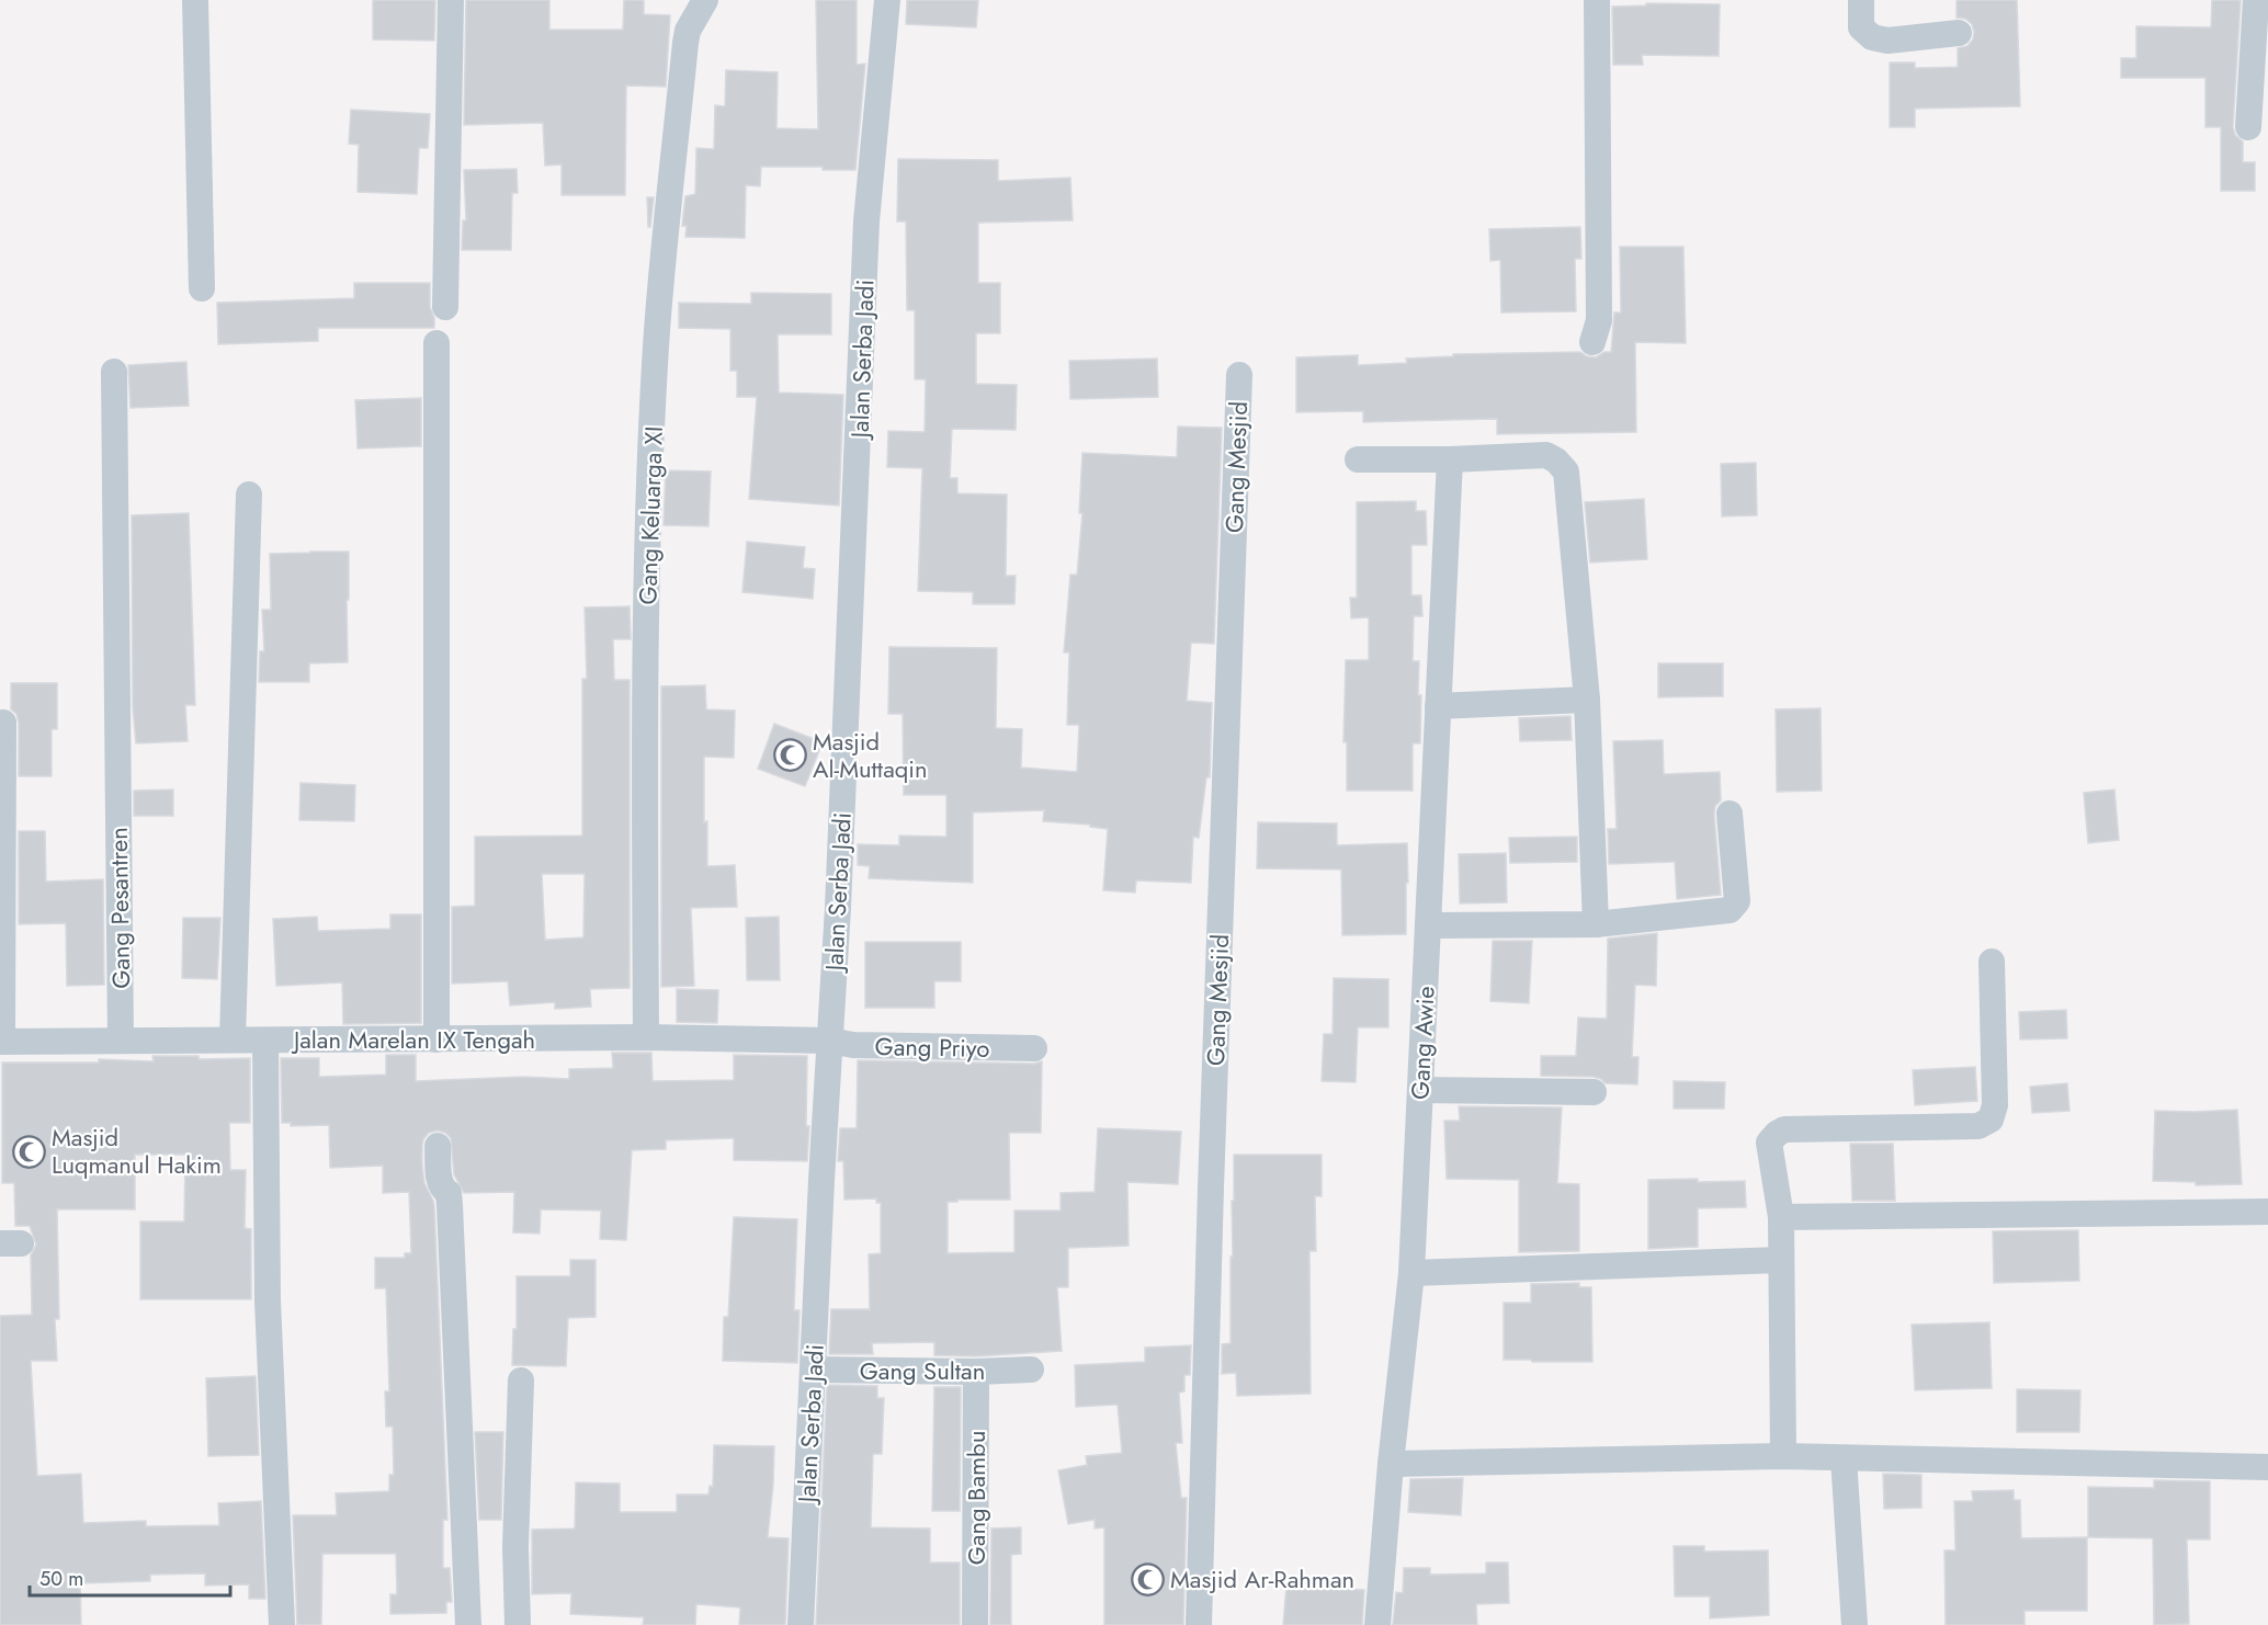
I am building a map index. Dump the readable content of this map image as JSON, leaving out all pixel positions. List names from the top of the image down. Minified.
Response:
{"streets":{"street":["Jalan Serba Jadi","Gang Mesjid","Gang Keluarga XI","Gang Pesantren","Jalan Marelan IX Tengah","Gang Awie","Gang Priyo","Gang Sultan","Gang Bambu"]},"crossings":[["Jalan Serba Jadi","Jalan Marelan IX Tengah"],["Jalan Serba Jadi","Gang Priyo"],["Jalan Serba Jadi","Gang Sultan"],["Gang Keluarga XI","Jalan Marelan IX Tengah"],["Gang Pesantren","Jalan Marelan IX Tengah"],["Jalan Marelan IX Tengah","Gang Priyo"],["Gang Sultan","Gang Bambu"]],"places":{"mosque":["Masjid Al-Muttaqin","Masjid Luqmanul Hakim","Masjid Ar-Rahman"]},"scale_bar":"50 m"}
